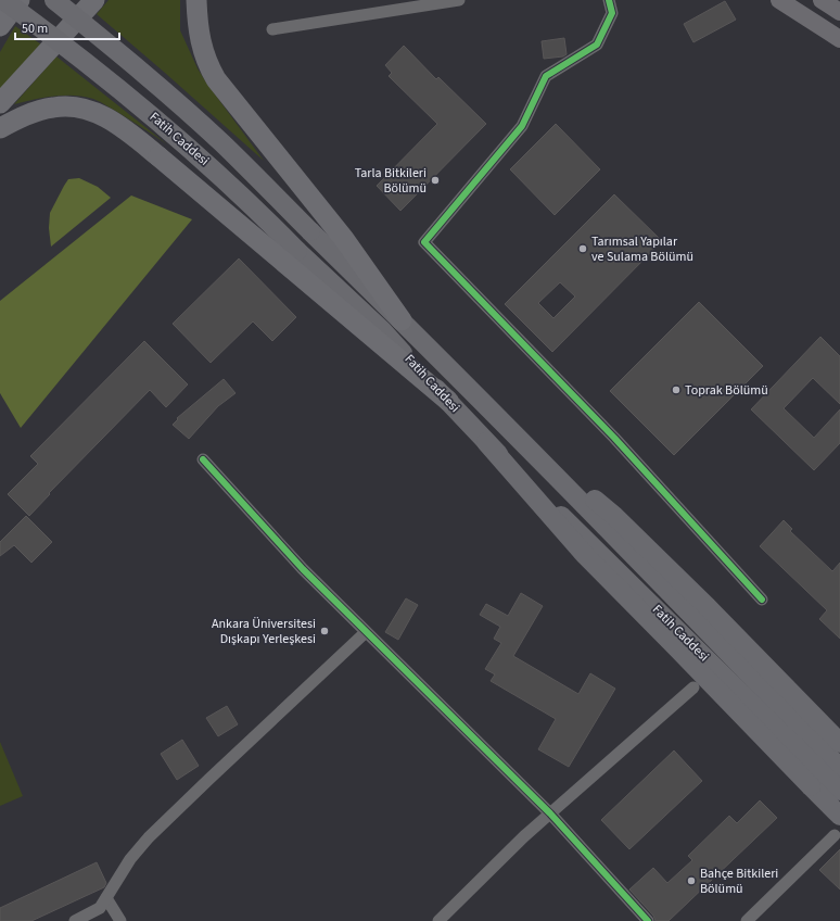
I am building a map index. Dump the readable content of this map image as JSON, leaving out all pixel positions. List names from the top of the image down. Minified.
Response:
{"streets":{"main road":["Fatih Caddesi"]},"places":["Tarla Bitkileri Bölümü","Tarımsal Yapılar ve Sulama Bölümü","Toprak Bölümü","Ankara Üniversitesi Dışkapı Yerleşkesi","Bahçe Bitkileri Bölümü"],"scale_bar":"50 m"}
